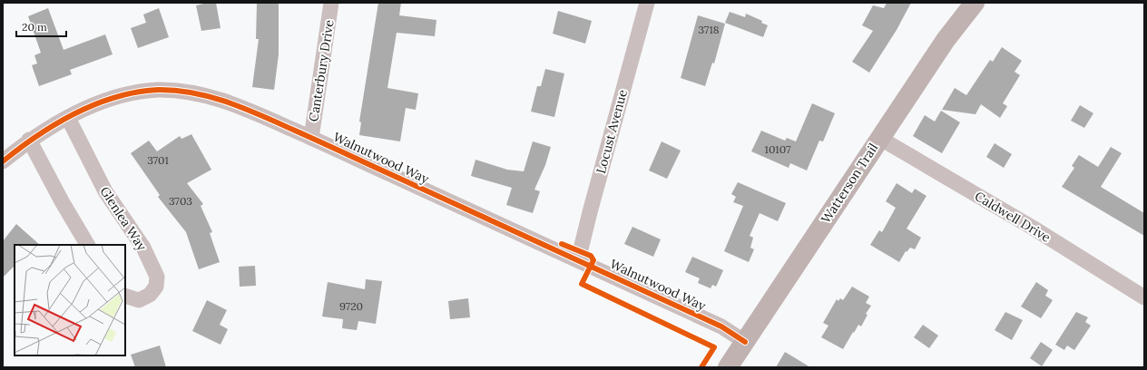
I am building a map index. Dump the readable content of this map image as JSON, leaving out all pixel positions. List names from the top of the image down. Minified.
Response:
{"streets":{"main road":["Watterson Trail"],"street":["Canterbury Drive","Locust Avenue","Walnutwood Way","Caldwell Drive","Glenlea Way"]},"crossings":[["Canterbury Drive","Walnutwood Way"],["Locust Avenue","Walnutwood Way"],["Walnutwood Way","Watterson Trail"],["Walnutwood Way","Glenlea Way"],["Watterson Trail","Caldwell Drive"]],"house_numbers":["3718","10107","3701","3703","9720"],"scale_bar":"20 m"}
